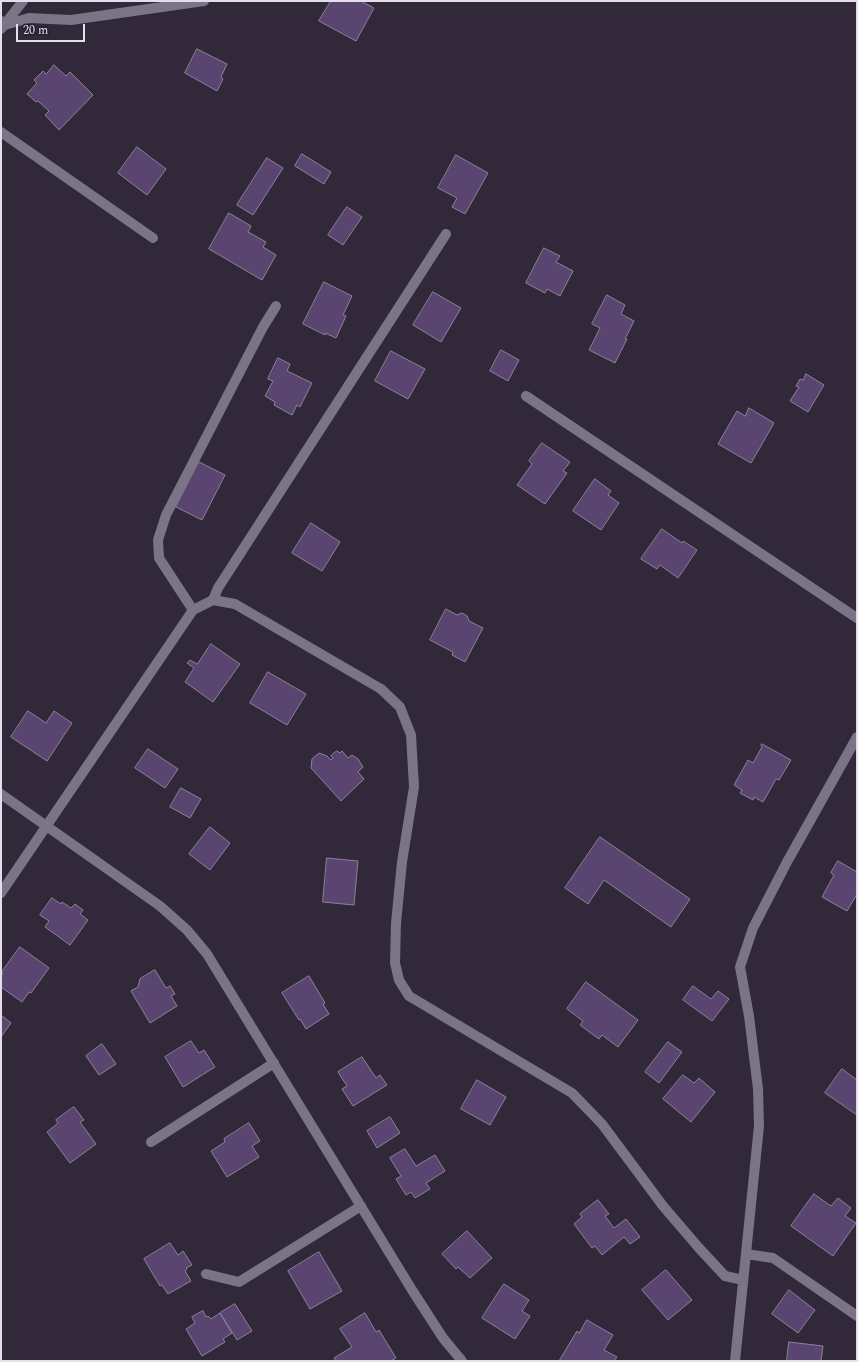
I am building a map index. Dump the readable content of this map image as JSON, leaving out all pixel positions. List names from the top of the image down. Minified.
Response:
{"scale_bar":"20 m"}
